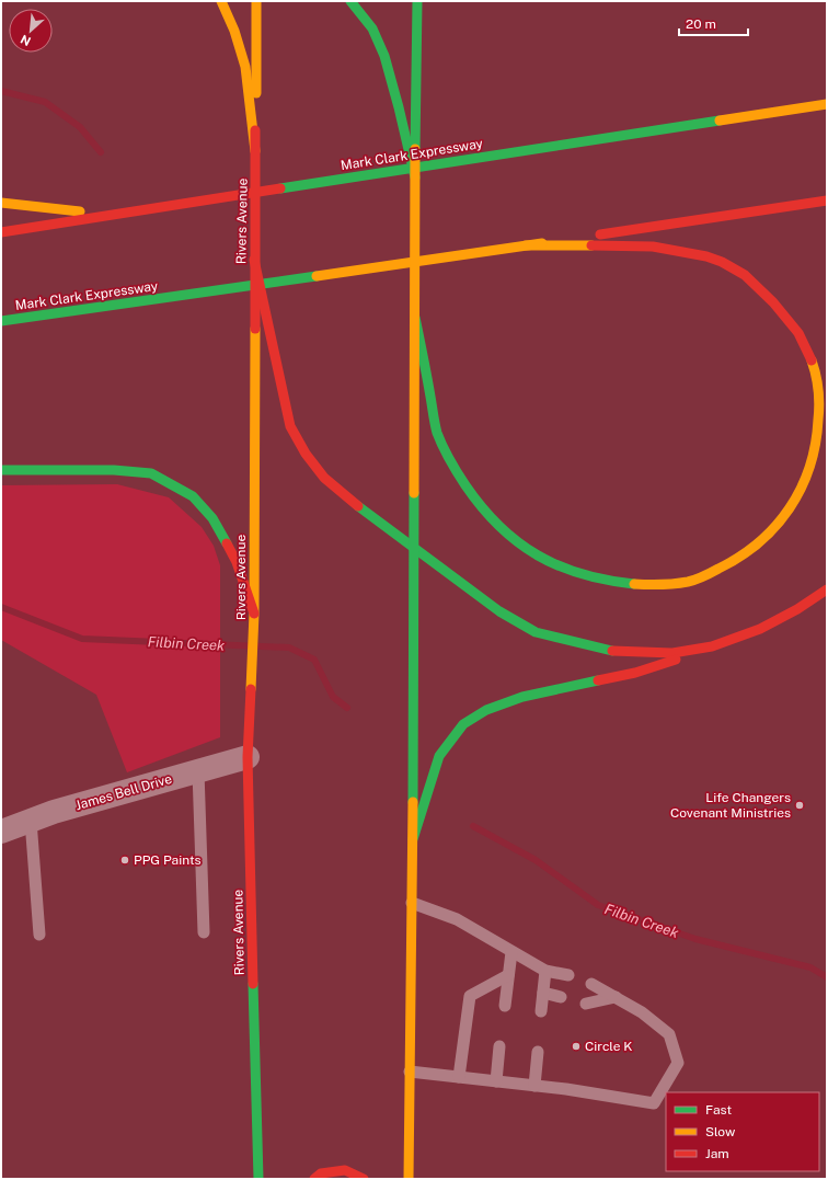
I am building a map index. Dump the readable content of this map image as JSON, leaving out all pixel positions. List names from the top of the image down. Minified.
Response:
{"streets":{"main road":["Mark Clark Expressway","Rivers Avenue"],"street":["James Bell Drive"]},"crossings":[["Rivers Avenue","James Bell Drive"]],"water":["Filbin Creek"],"places":["Life Changers Covenant Ministries","PPG Paints","Circle K"],"legend":["Fast","Slow","Jam"],"scale_bar":"20 m","north":"bottom left"}
